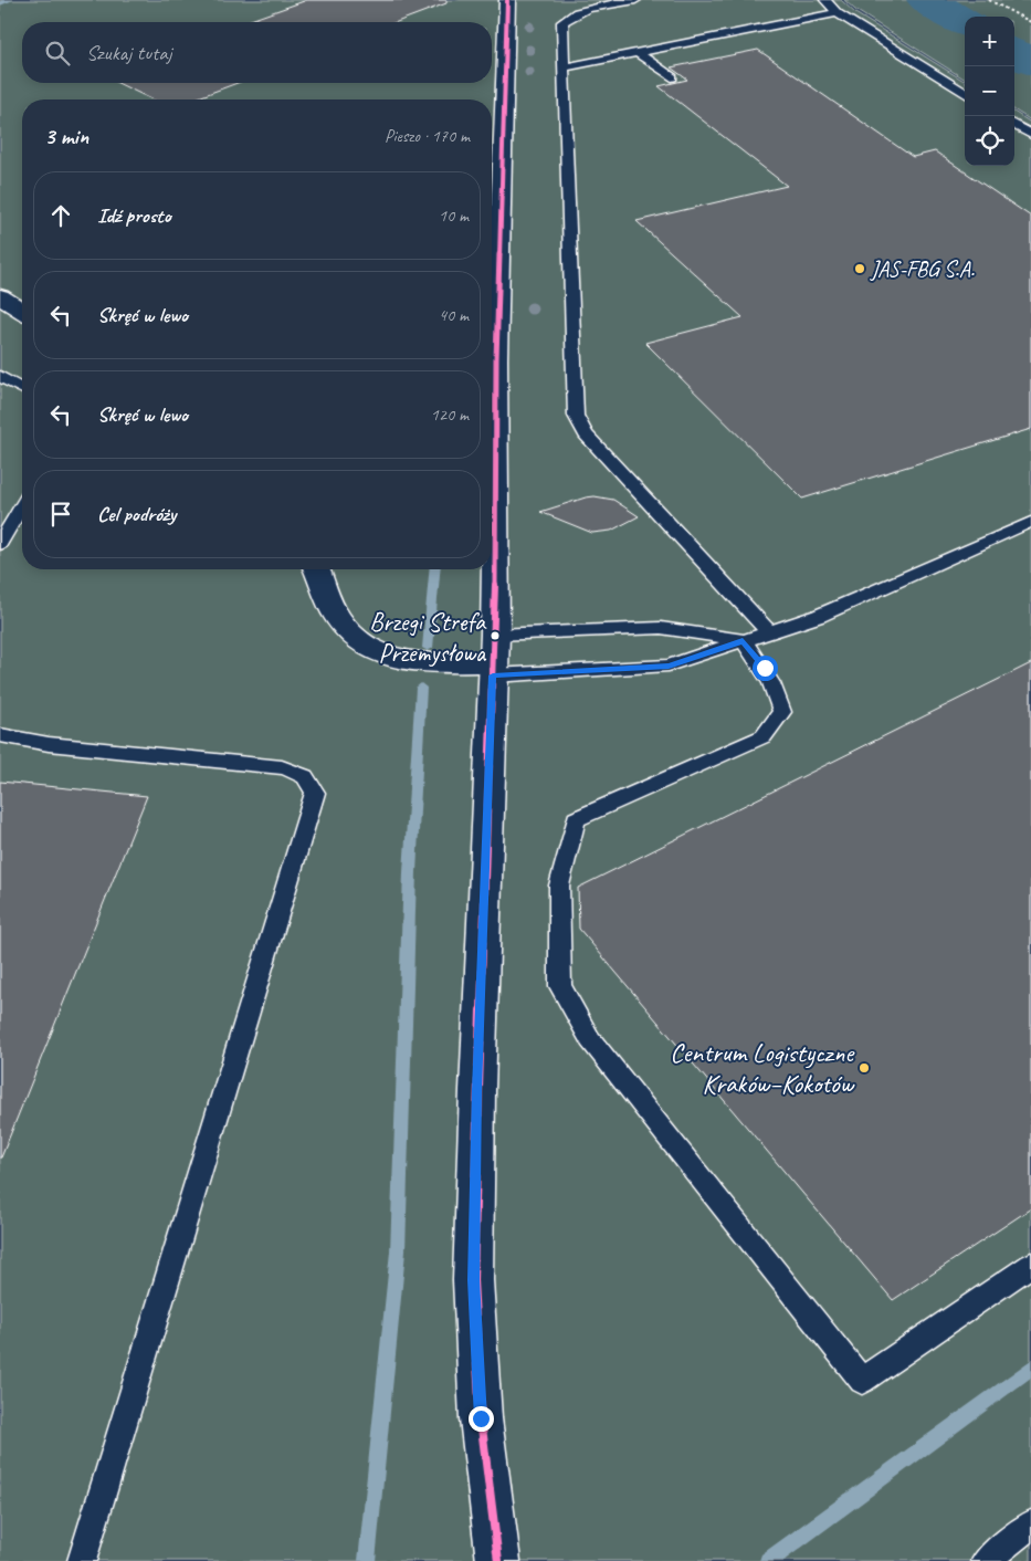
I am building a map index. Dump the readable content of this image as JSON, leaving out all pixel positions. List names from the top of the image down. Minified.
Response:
{"places":["JAS-FBG S.A.","Brzegi Strefa Przemysłowa","Centrum Logistyczne Kraków–Kokotów"],"page":{"map_buttons":["+","−"],"search":"Szukaj tutaj","heading":["3 min","Pieszo · 170 m"],"list":[["Idź prosto","10 m"],["Skręć w lewo","40 m"],["Skręć w lewo","120 m"],"Cel podróży"]}}
